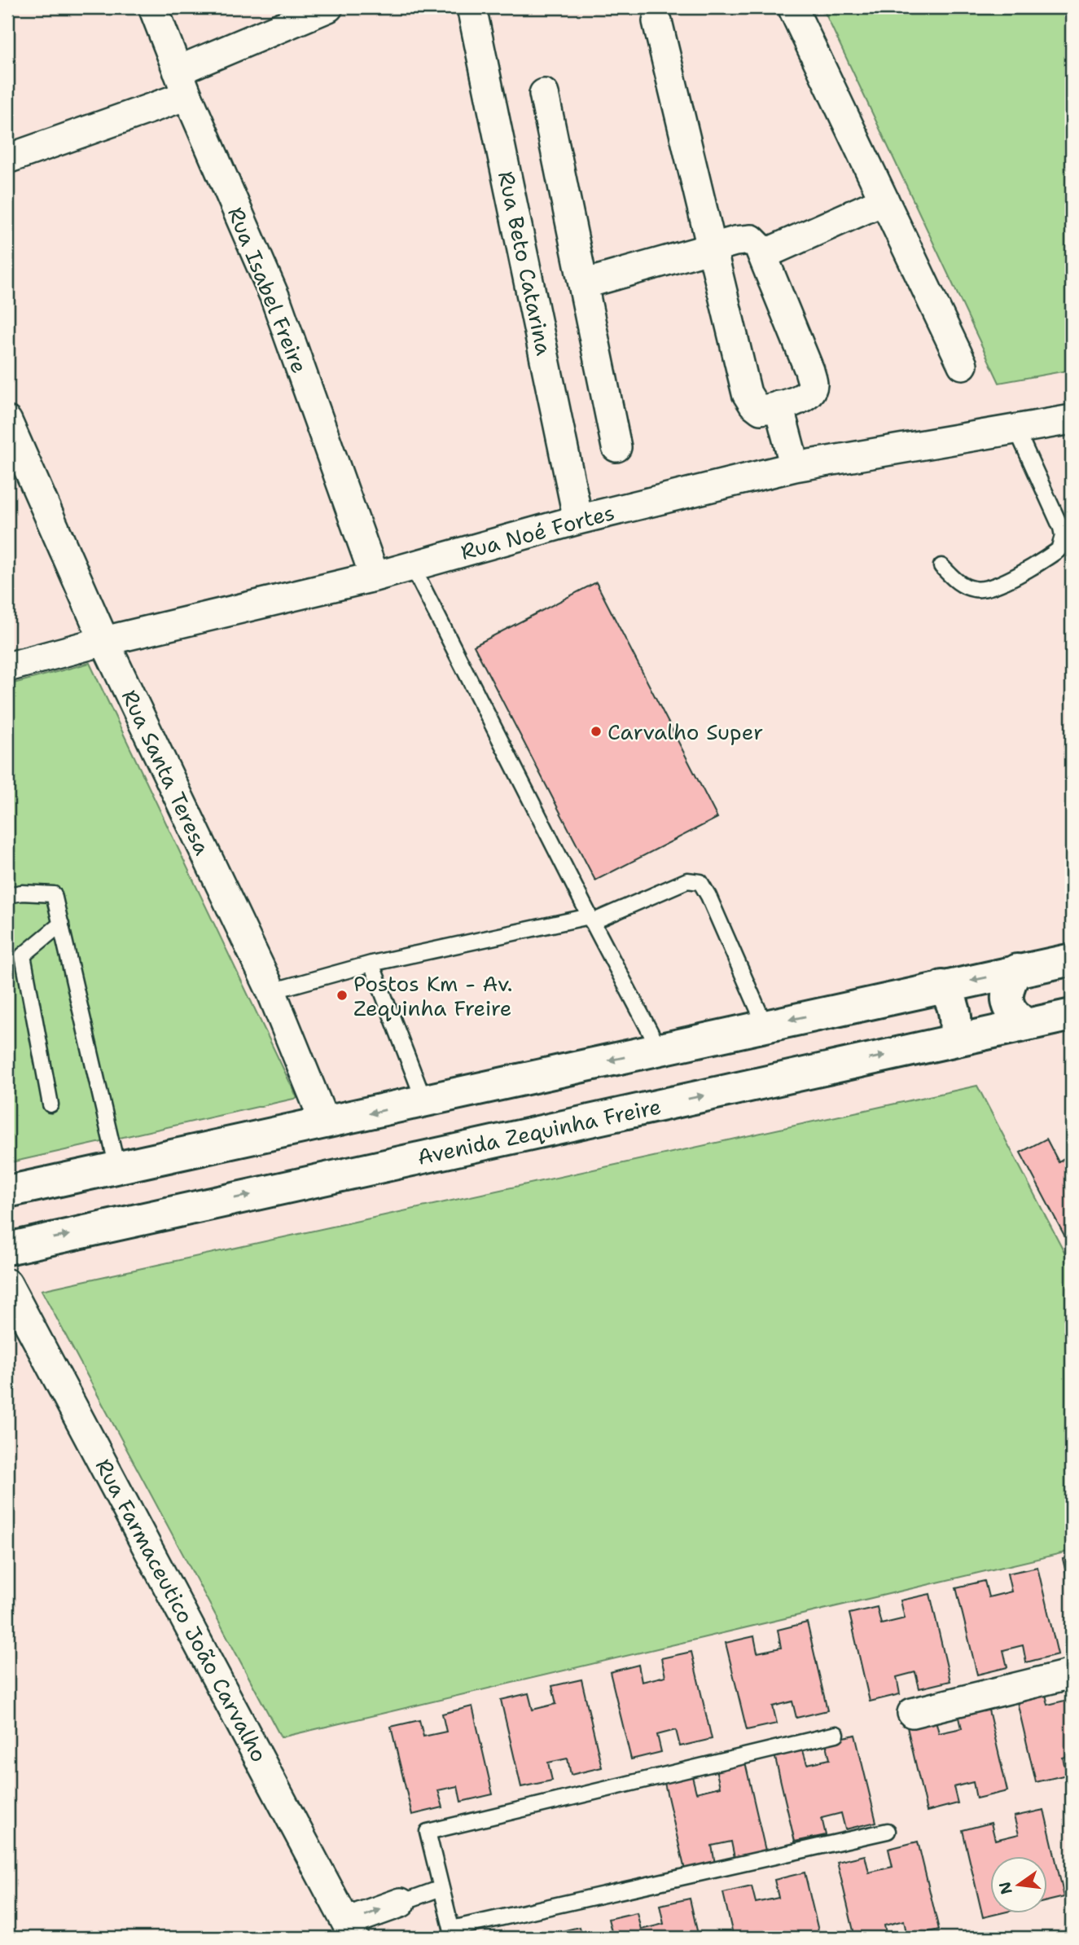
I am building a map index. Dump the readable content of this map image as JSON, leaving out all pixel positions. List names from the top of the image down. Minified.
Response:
{"streets":{"main road":["Avenida Zequinha Freire"],"street":["Rua Beto Catarina","Rua Isabel Freire","Rua Noé Fortes","Rua Santa Teresa","Rua Farmaceutico João Carvalho"]},"crossings":[["Rua Beto Catarina","Rua Noé Fortes"],["Rua Isabel Freire","Rua Noé Fortes"],["Rua Noé Fortes","Rua Santa Teresa"]],"places":["Carvalho Super","Postos Km - Av. Zequinha Freire"],"north":"left"}
